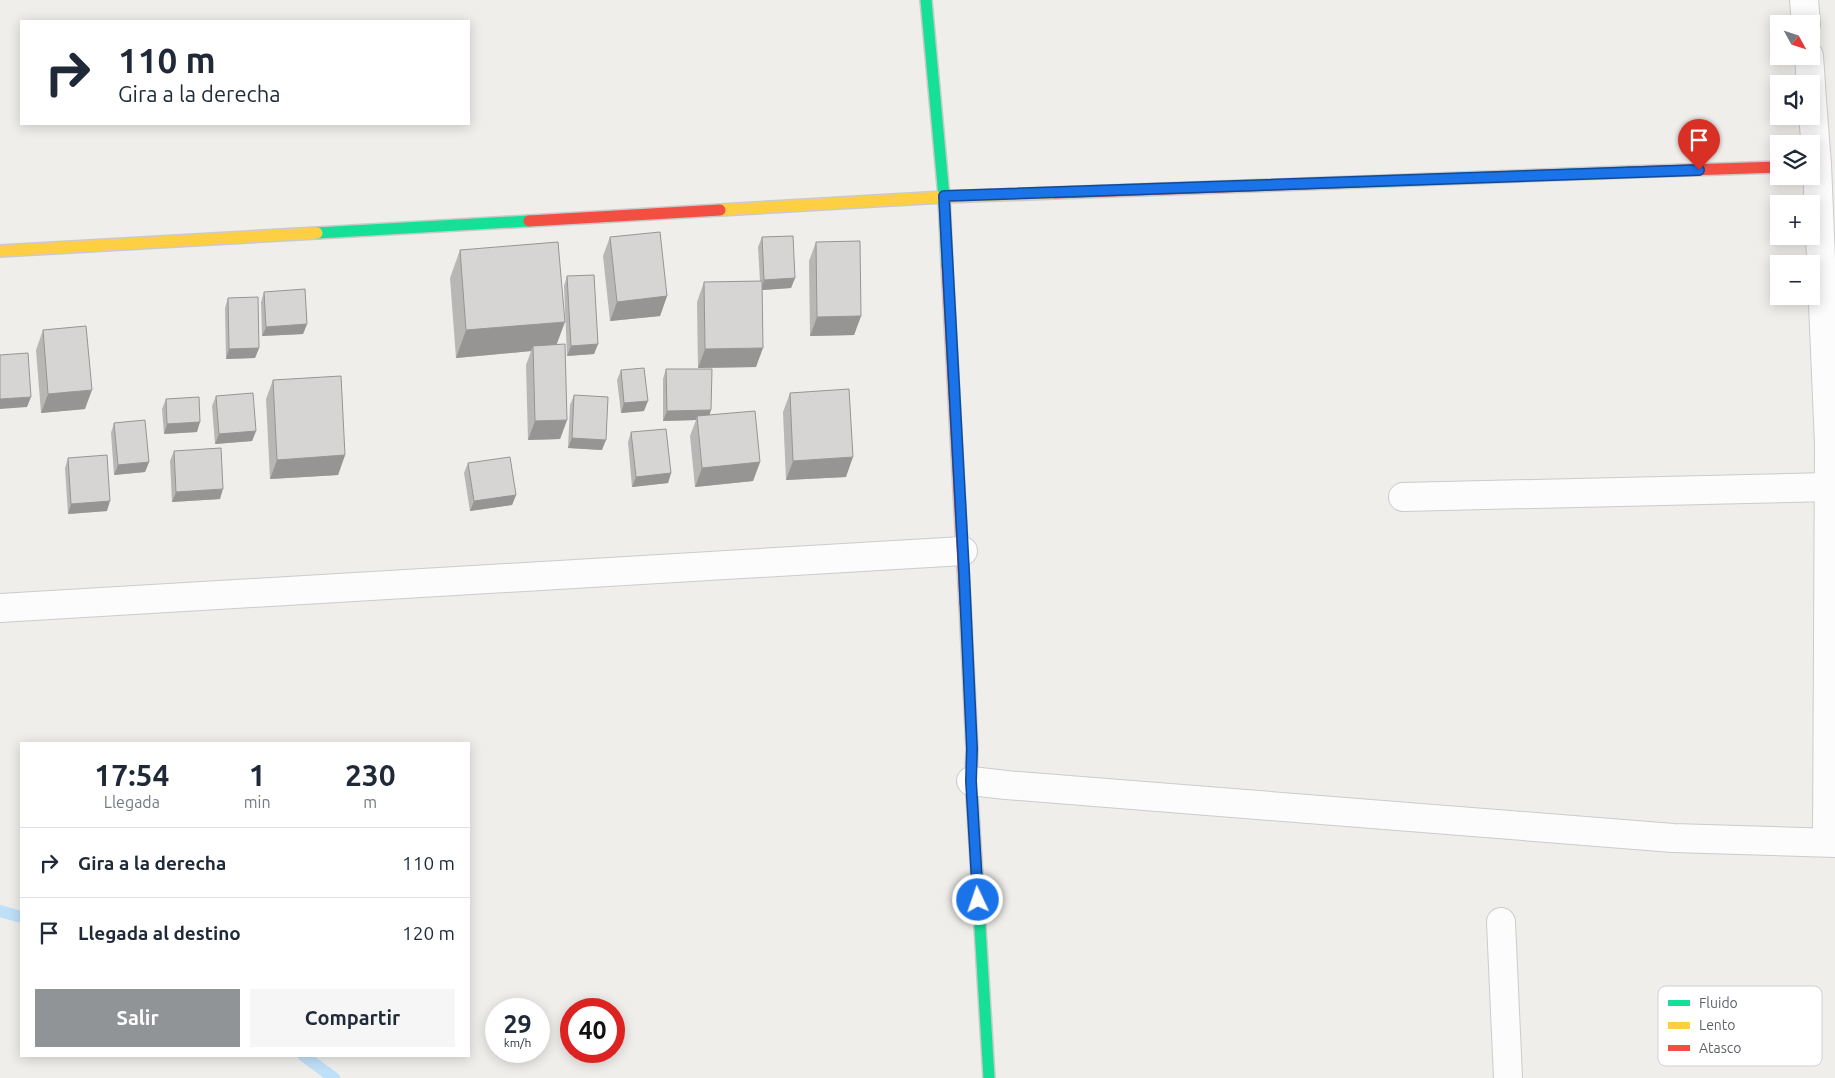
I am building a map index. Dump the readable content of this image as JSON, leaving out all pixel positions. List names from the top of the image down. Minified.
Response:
{"legend":["Fluido","Lento","Atasco"],"north":"bottom right","page":{"map_buttons":["+","−"],"turn":["110 m","Gira a la derecha"],"eta":["17:54","Llegada","1","min","230","m"],"list":[{"name":"Gira a la derecha","value":"110 m"},{"name":"Llegada al destino","value":"120 m"}],"buttons":["Salir","Compartir"],"speed":"29 km/h","limit":"40"}}
